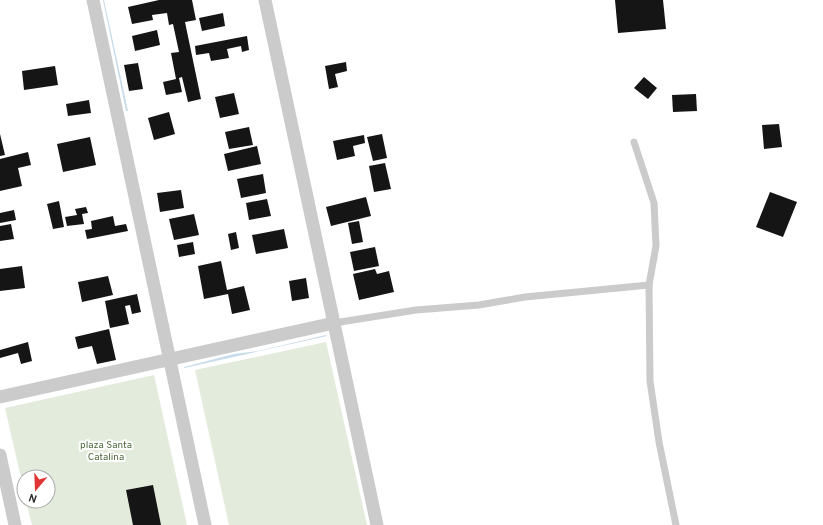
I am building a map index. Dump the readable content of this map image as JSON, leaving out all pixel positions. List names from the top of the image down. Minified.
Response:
{"parks":["plaza Santa Catalina"],"north":"bottom"}
